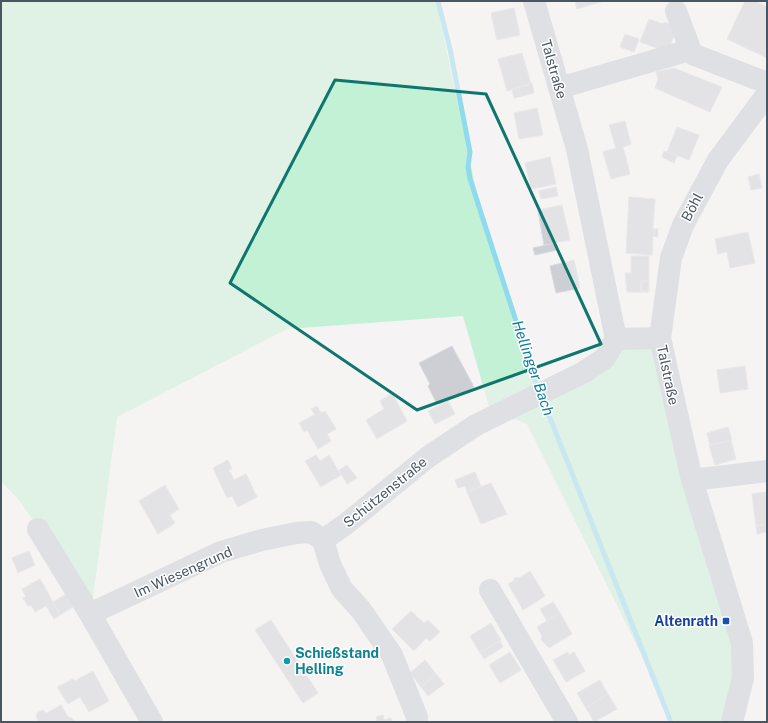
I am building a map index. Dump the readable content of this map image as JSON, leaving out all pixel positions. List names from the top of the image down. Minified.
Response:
{"streets":{"street":["Talstraße","Böhl","Schützenstraße","Im Wiesengrund"]},"crossings":[["Talstraße","Böhl"],["Talstraße","Schützenstraße"],["Schützenstraße","Im Wiesengrund"]],"water":["Hellinger Bach"],"places":{"transit":["Altenrath"],"other":["Schießstand Helling"]}}
